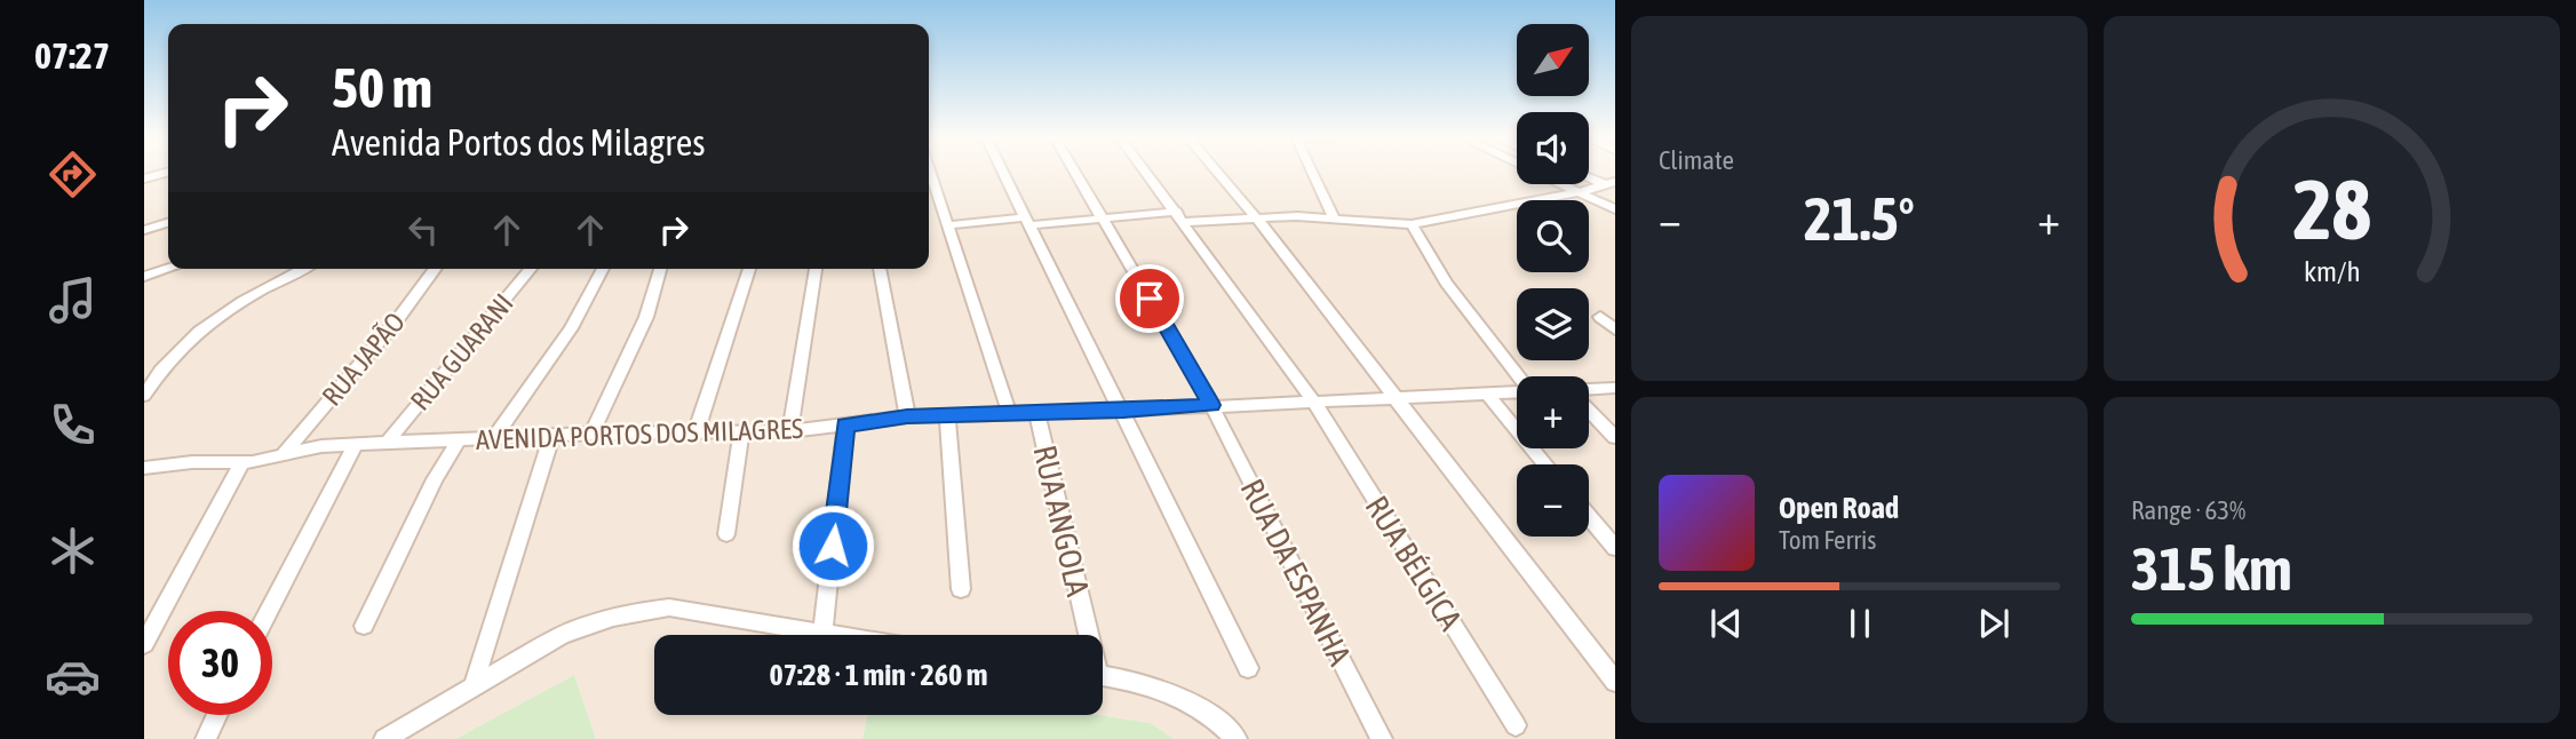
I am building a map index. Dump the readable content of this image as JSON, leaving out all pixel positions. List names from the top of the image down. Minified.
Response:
{"streets":{"street":["RUA GUARANI","RUA JAPÃO","AVENIDA PORTOS DOS MILAGRES","RUA ANGOLA","RUA BÉLGICA","RUA DA ESPANHA"]},"crossings":[["RUA GUARANI","AVENIDA PORTOS DOS MILAGRES"],["RUA JAPÃO","AVENIDA PORTOS DOS MILAGRES"],["AVENIDA PORTOS DOS MILAGRES","RUA ANGOLA"],["AVENIDA PORTOS DOS MILAGRES","RUA BÉLGICA"],["AVENIDA PORTOS DOS MILAGRES","RUA DA ESPANHA"]],"north":"top right","page":{"tabs":"07:27","tile":["Climate",["Range · 63%","315 km"]],"map_buttons":["+","−"],"turn":["50 m","Avenida Portos dos Milagres"],"heat":["−","21.5°","+"],"song":["Open Road","Tom Ferris"],"limit":"30","trip":"07:28 · 1 min · 260 m","gauge":["28","km/h"]}}
